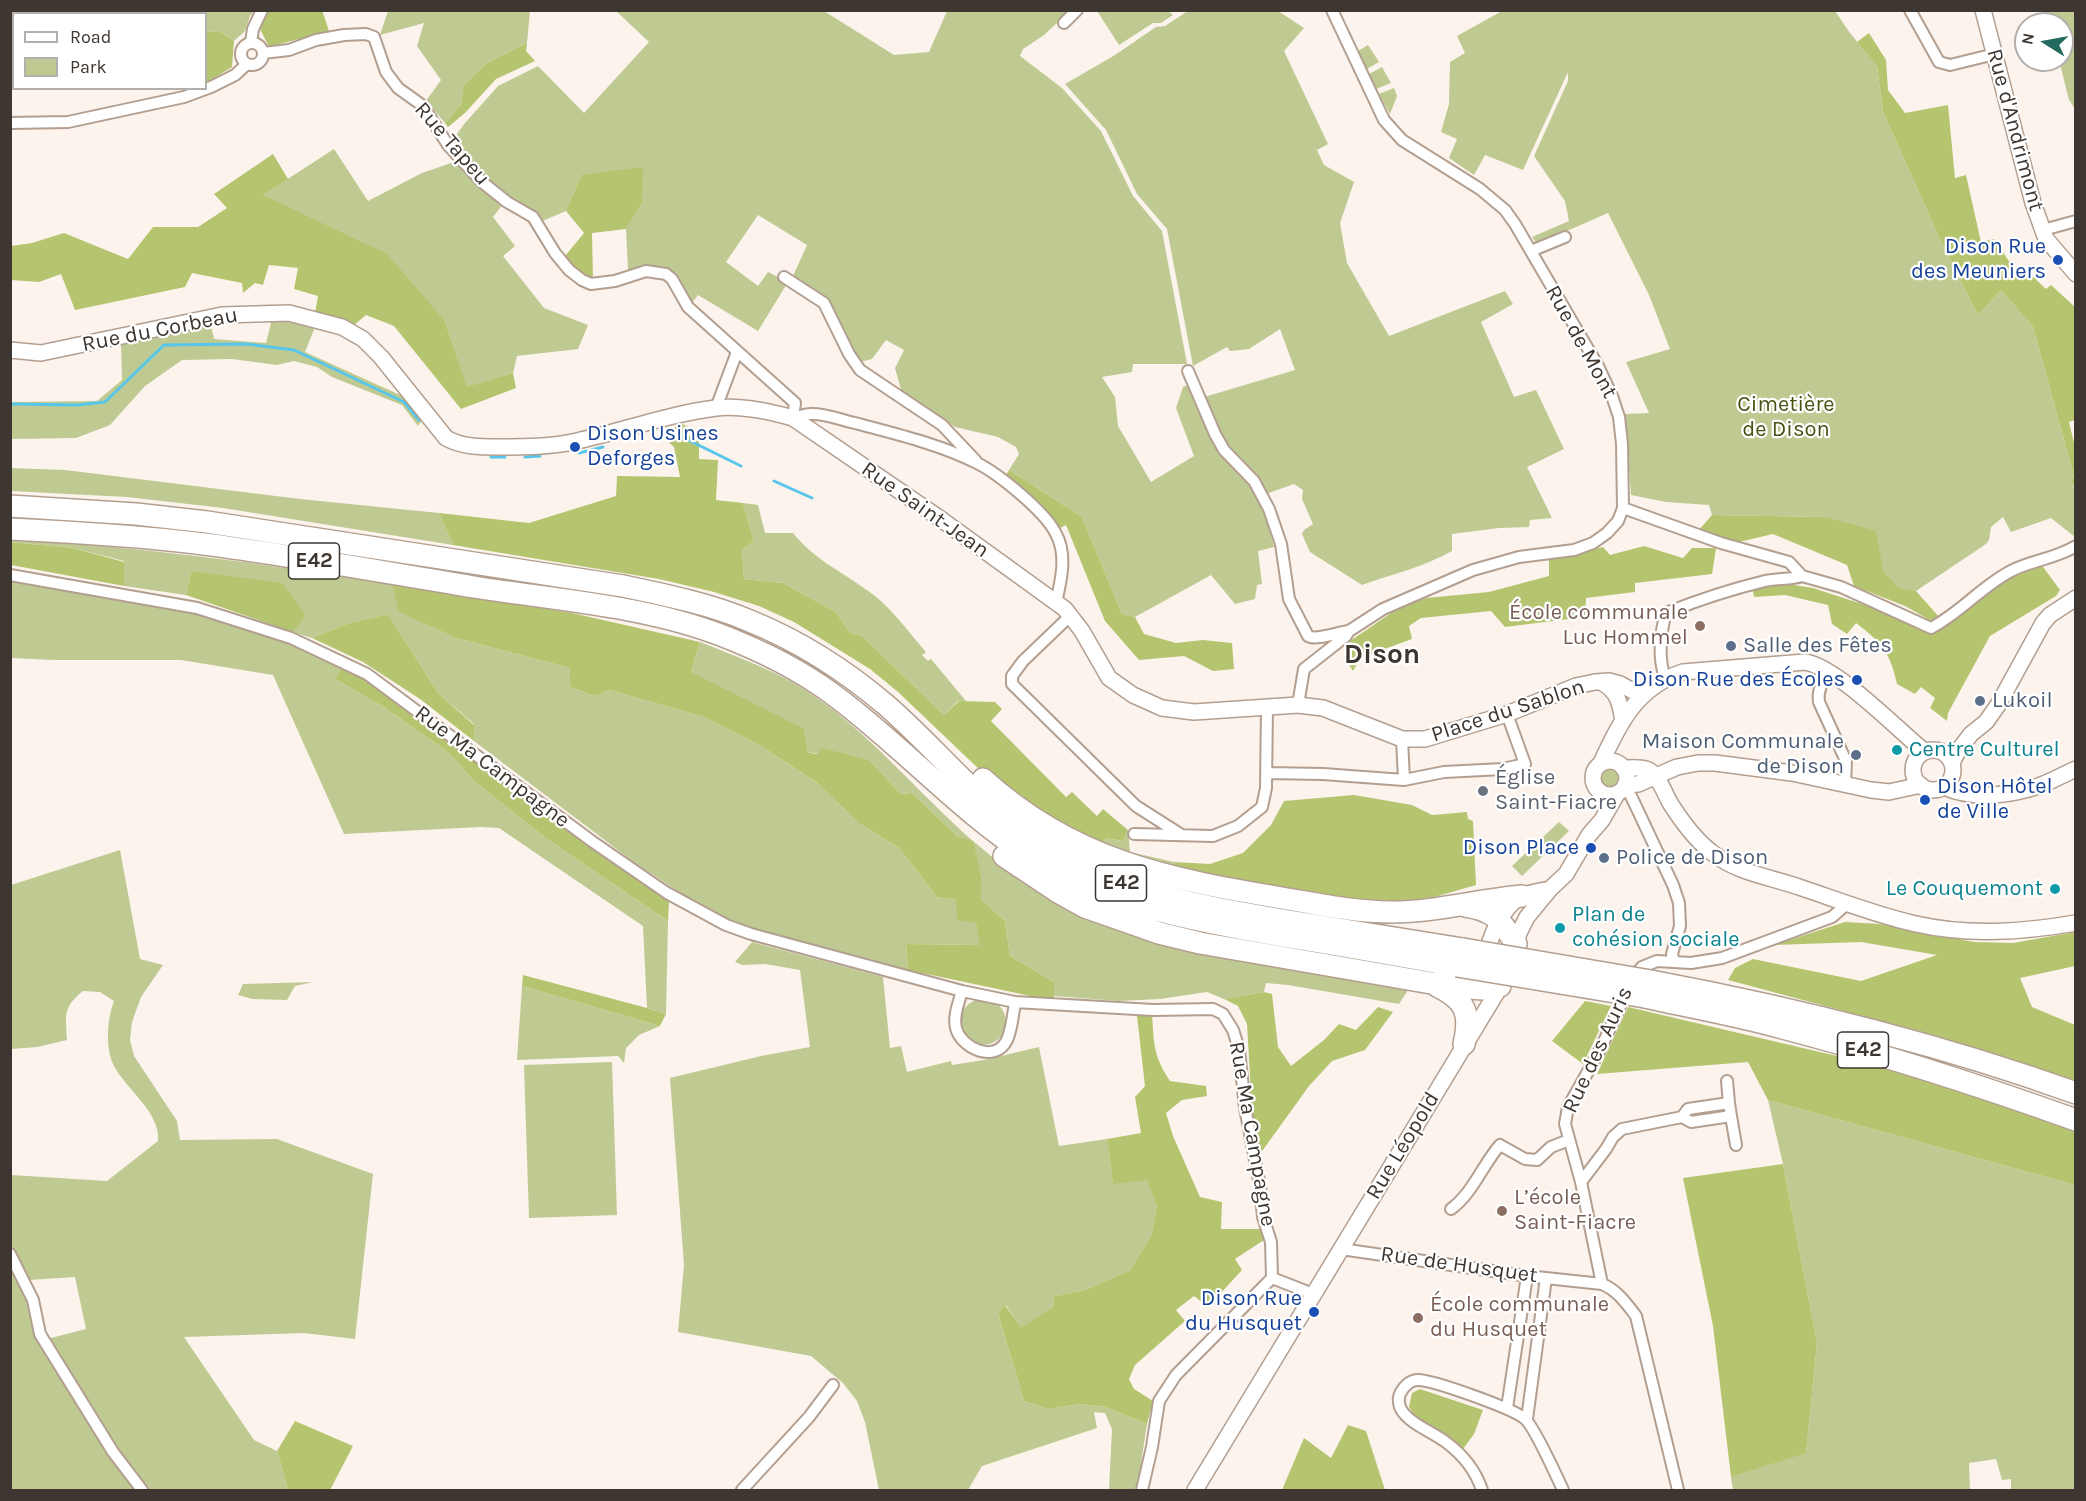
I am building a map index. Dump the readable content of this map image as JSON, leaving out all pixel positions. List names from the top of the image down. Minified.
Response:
{"streets":{"highway":["E42"],"street":["Rue d'Andrimont","Rue Tapeu","Rue du Corbeau","Rue de Mont","Rue Saint-Jean","Place du Sablon","Rue Ma Campagne","Rue des Auris","Rue Léopold","Rue de Husquet"]},"crossings":[["Rue Tapeu","Rue du Corbeau"],["Rue Tapeu","Rue Saint-Jean"],["Rue du Corbeau","Rue Saint-Jean"],["Rue des Auris","Rue de Husquet"],["Rue Léopold","Rue de Husquet"]],"districts":["Dison"],"parks":["Cimetière de Dison"],"places":["Dison Rue des Meuniers","Dison Usines Deforges","École communale Luc Hommel","Salle des Fêtes","Dison Rue des Écoles","Lukoil","Centre Culturel","Maison Communale de Dison","Église Saint-Fiacre","Dison Hôtel de Ville","Dison Place","Police de Dison","Le Couquemont","Plan de cohésion sociale","L’école Saint-Fiacre","Dison Rue du Husquet","École communale du Husquet"],"legend":["Road","Park"],"north":"left"}
